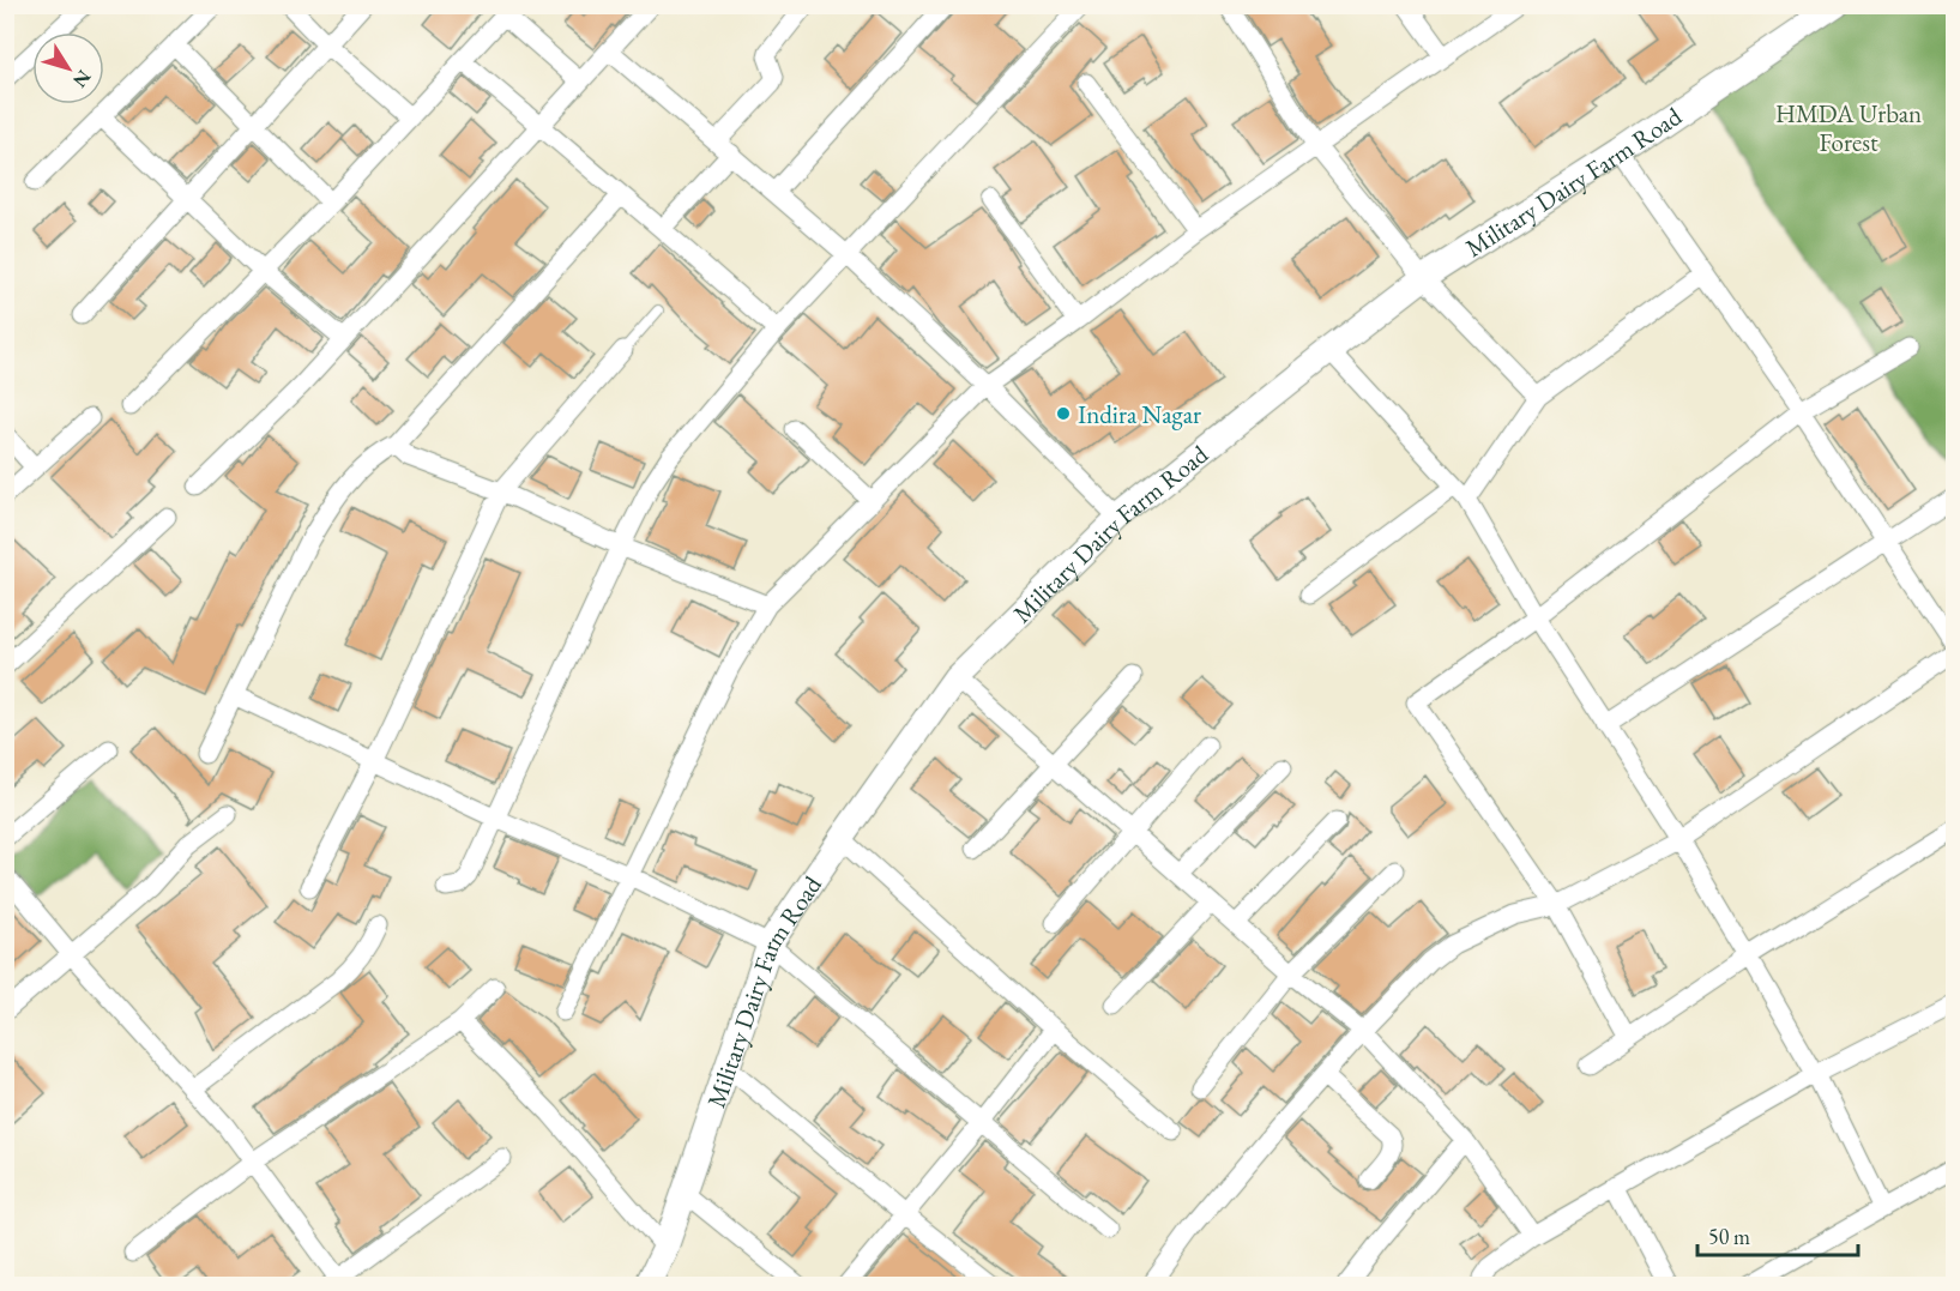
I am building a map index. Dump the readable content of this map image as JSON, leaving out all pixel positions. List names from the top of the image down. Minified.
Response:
{"streets":{"main road":["Military Dairy Farm Road"]},"parks":["HMDA Urban Forest"],"places":["Indira Nagar"],"scale_bar":"50 m","north":"bottom right"}
